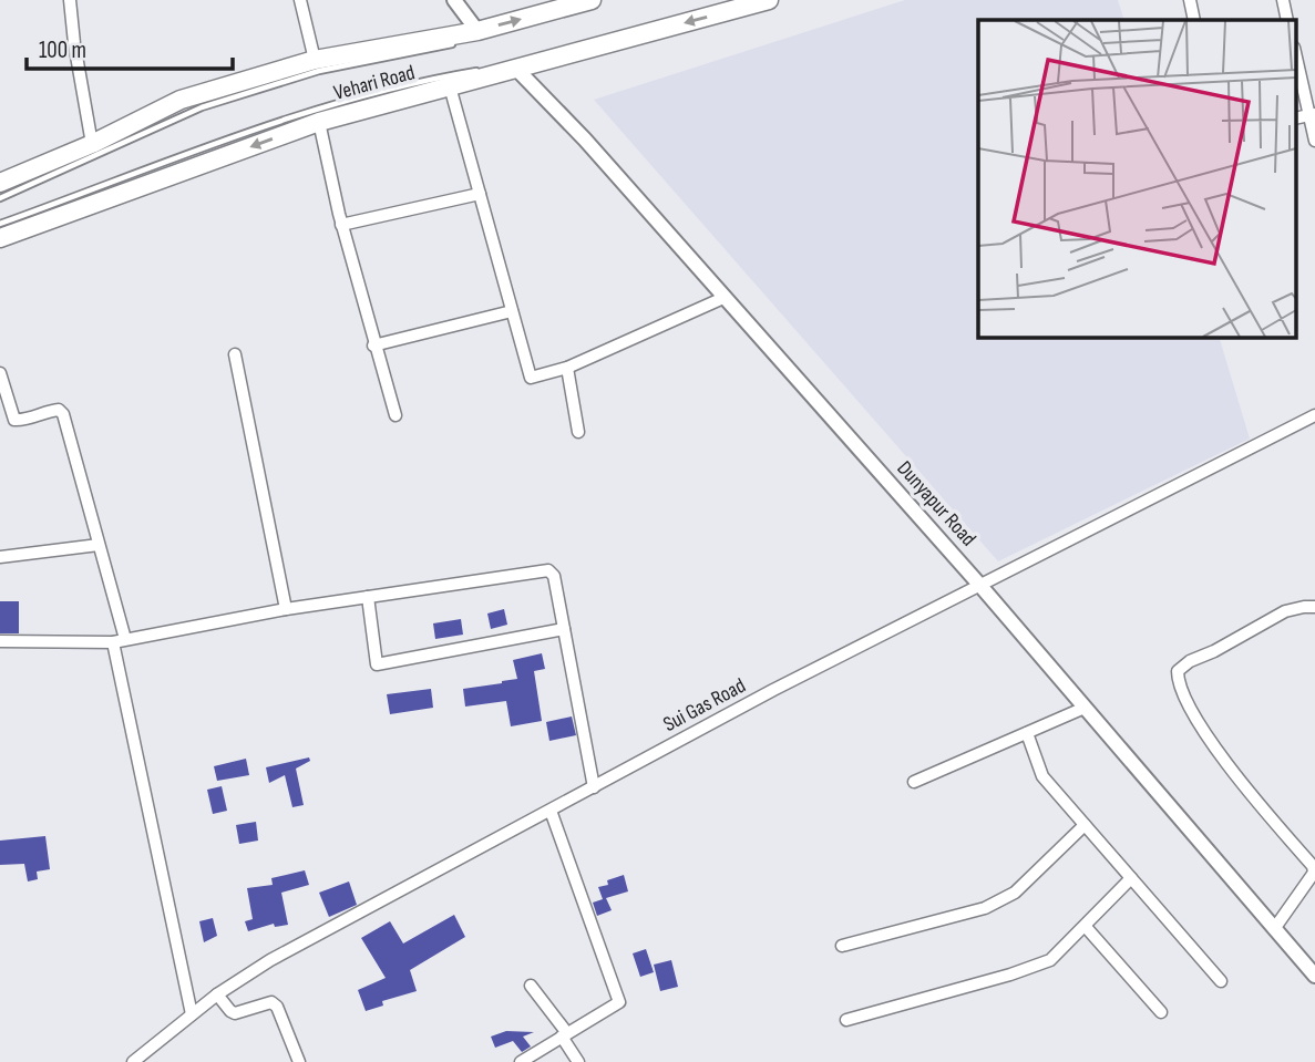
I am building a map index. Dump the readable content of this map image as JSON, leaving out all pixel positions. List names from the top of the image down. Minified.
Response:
{"streets":{"main road":["Vehari Road"],"street":["Dunyapur Road","Sui Gas Road"]},"crossings":[["Vehari Road","Dunyapur Road"],["Dunyapur Road","Sui Gas Road"]],"scale_bar":"100 m"}
